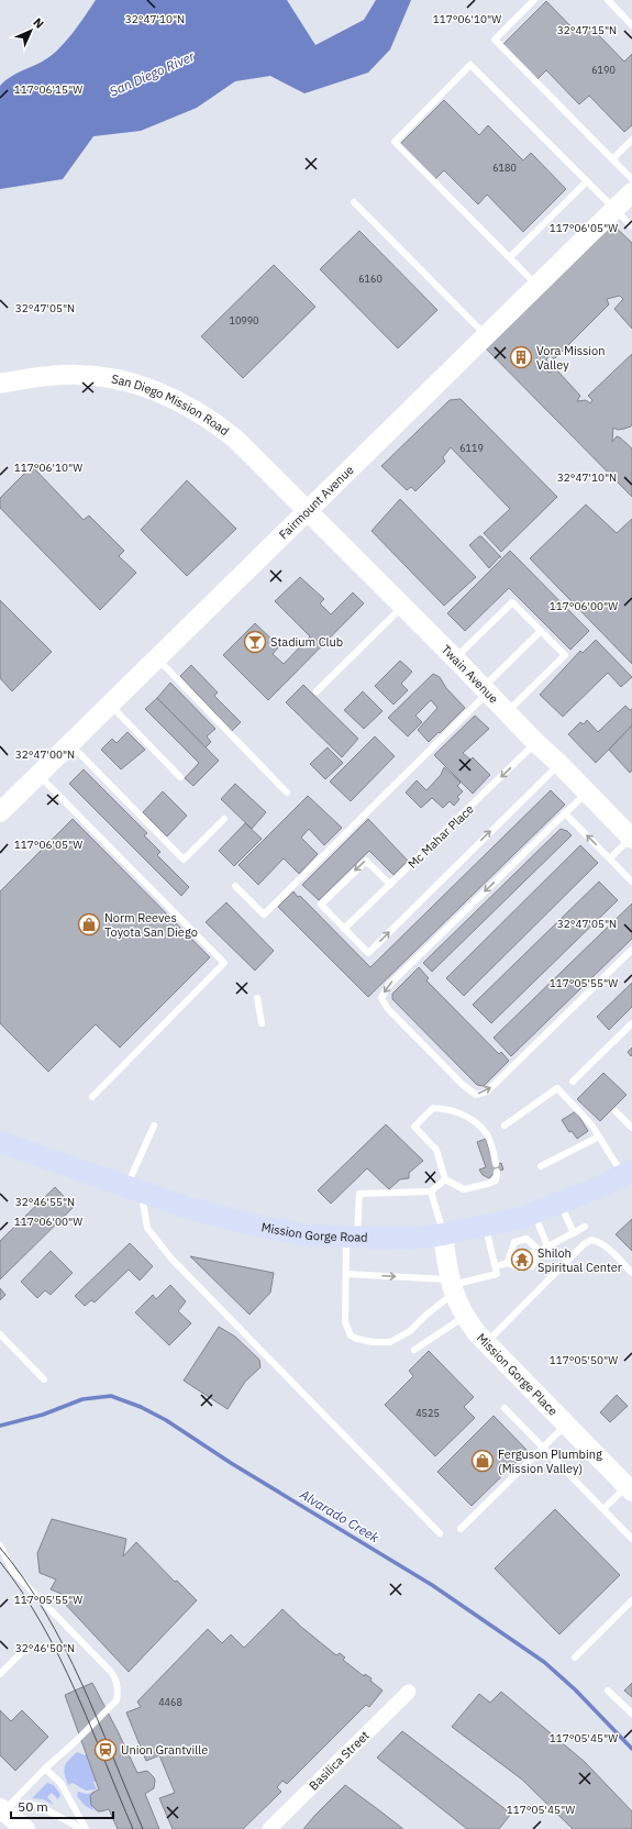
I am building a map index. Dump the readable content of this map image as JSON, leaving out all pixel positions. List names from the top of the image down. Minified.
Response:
{"streets":{"main road":["Mission Gorge Road"],"street":["San Diego Mission Road","Fairmount Avenue","Twain Avenue","Mission Gorge Place","Basilica Street"],"lane":["Mc Mahar Place"]},"crossings":[["San Diego Mission Road","Fairmount Avenue"],["San Diego Mission Road","Twain Avenue"],["Fairmount Avenue","Twain Avenue"],["Twain Avenue","Mc Mahar Place"],["Mission Gorge Road","Mission Gorge Place"]],"one_way":["Mc Mahar Place"],"water":["San Diego River","Alvarado Creek"],"places":{"building":["Vora Mission Valley"],"bar":["Stadium Club"],"shop":["Norm Reeves Toyota San Diego","Ferguson Plumbing (Mission Valley)"],"temple":["Shiloh Spiritual Center"],"station":["Union Grantville"]},"house_numbers":["6190","6180","6160","10990","6119","4525","4468"],"scale_bar":"50 m","north":"top right","coordinates":["32°47'10\"N","117°06'10\"W","32°47'15\"N","117°06'15\"W","117°06'05\"W","32°47'05\"N","117°06'00\"W","32°47'00\"N","117°05'55\"W","32°46'55\"N","117°05'50\"W","32°46'50\"N","117°05'45\"W"]}
